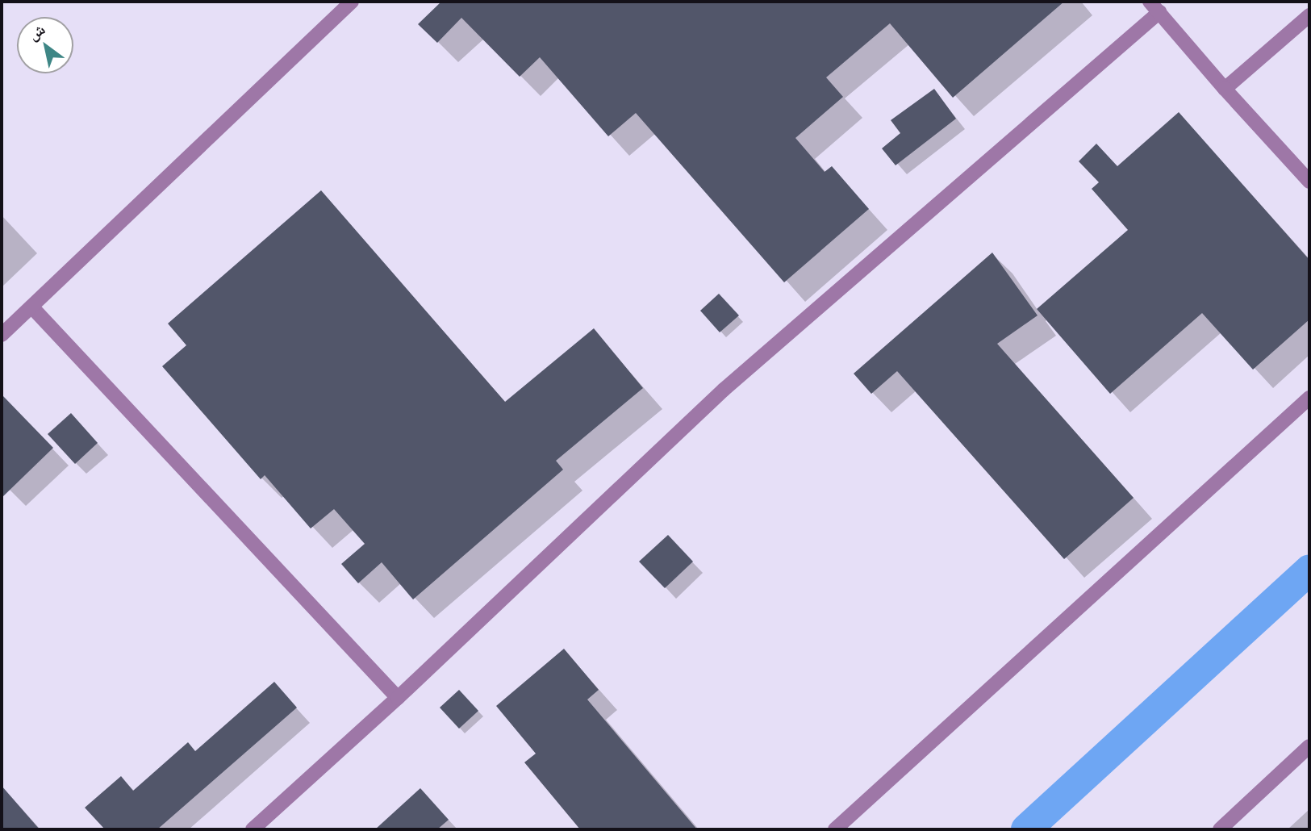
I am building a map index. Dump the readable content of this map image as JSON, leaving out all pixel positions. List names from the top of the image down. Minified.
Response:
{"north":"top left"}
